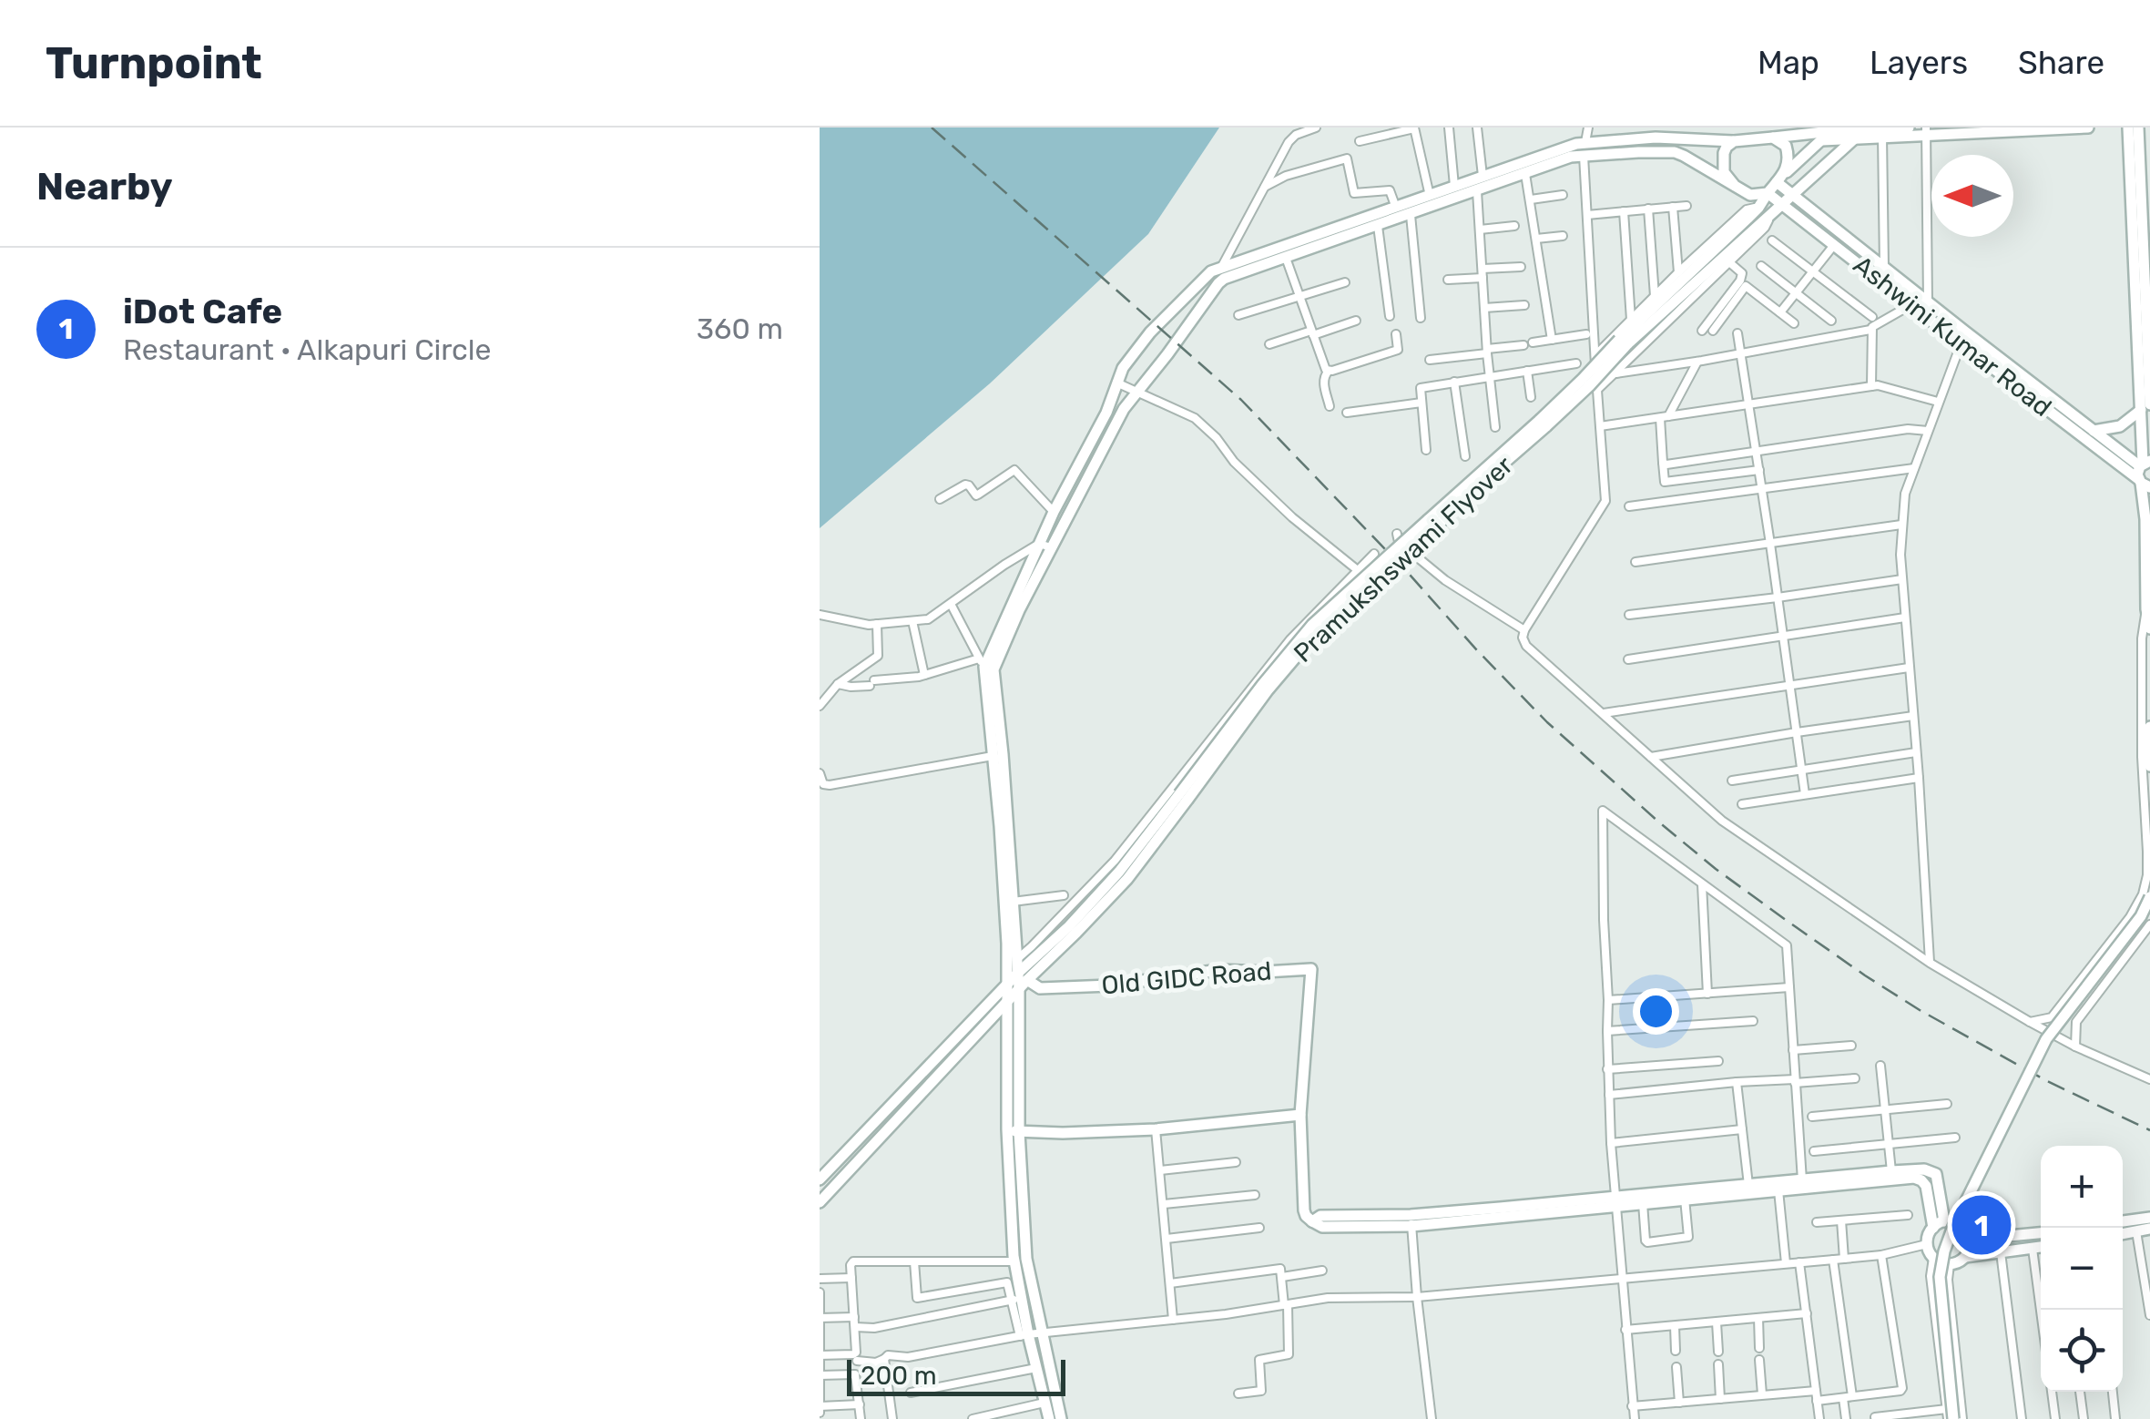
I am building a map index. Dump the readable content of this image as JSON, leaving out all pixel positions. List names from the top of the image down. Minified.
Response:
{"streets":{"street":["Ashwini Kumar Road","Pramukshswami Flyover","Old GIDC Road"]},"crossings":[["Ashwini Kumar Road","Pramukshswami Flyover"],["Pramukshswami Flyover","Old GIDC Road"]],"scale_bar":"200 m","north":"left","page":{"header":"Turnpoint","nav":["Map","Layers","Share"],"heading":"Nearby","list":[{"mark":"1","name":"iDot Cafe","note":"Restaurant · Alkapuri Circle","value":"360 m"}],"map_buttons":["+","−"],"pins":"1","scale":"200 m"}}
